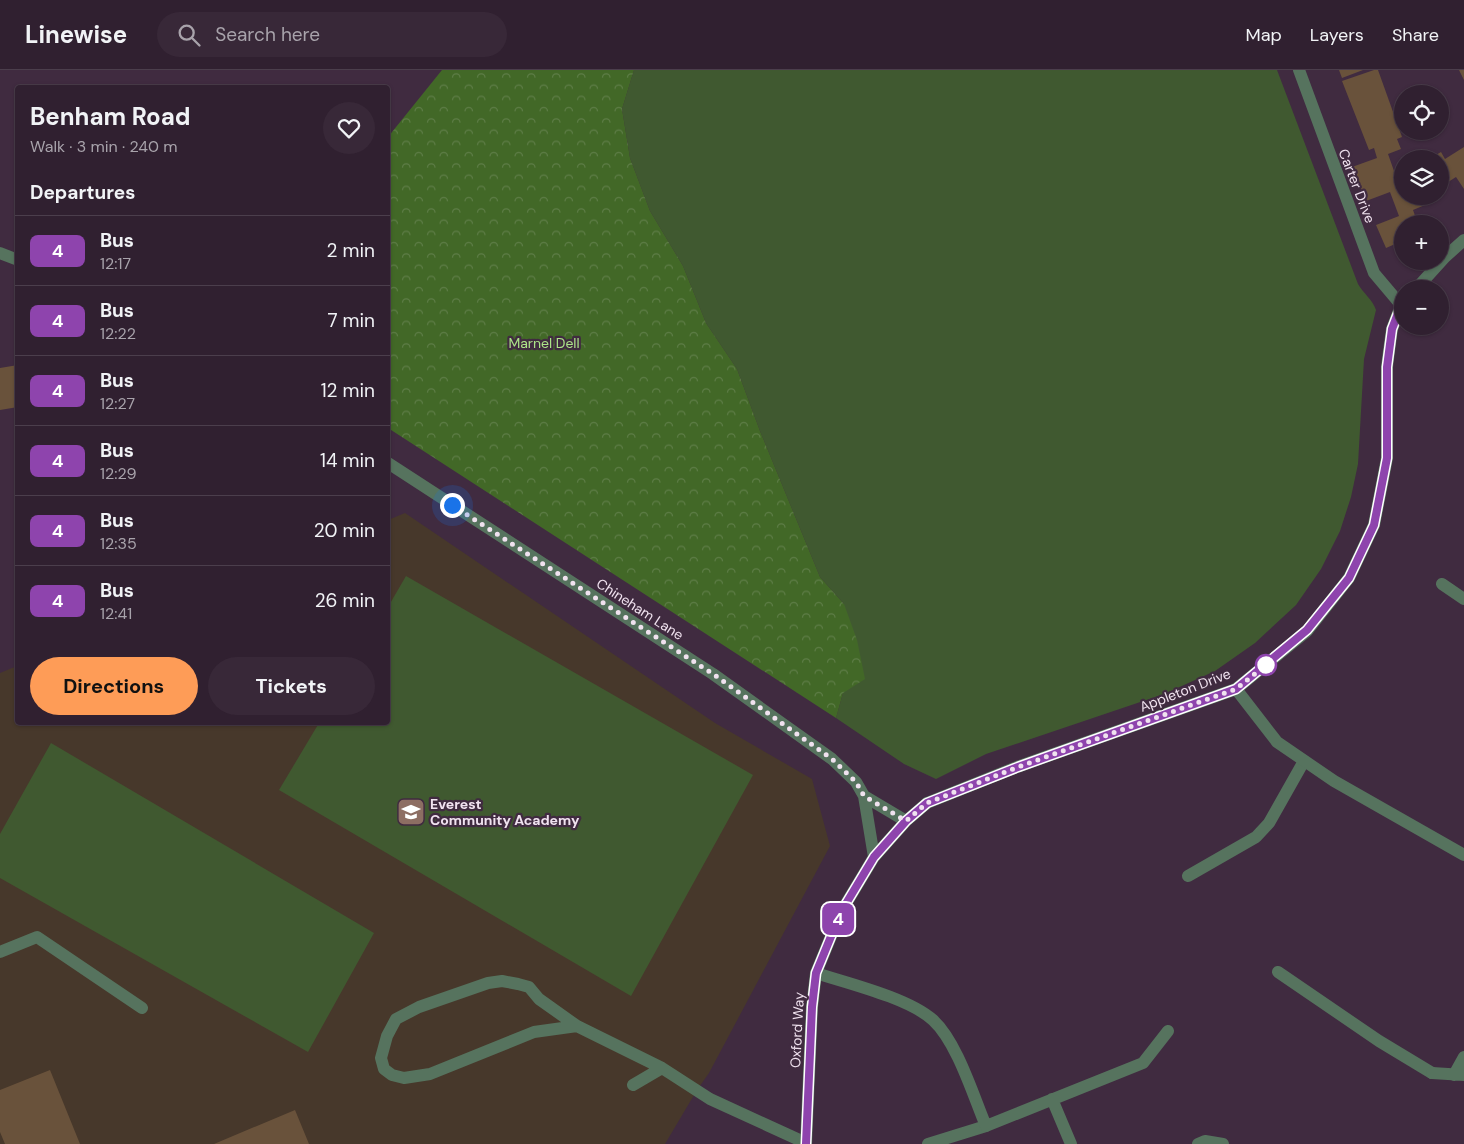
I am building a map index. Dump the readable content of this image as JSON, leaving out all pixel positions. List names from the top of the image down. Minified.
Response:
{"streets":{"street":["Carter Drive","Chineham Lane","Appleton Drive","Oxford Way"]},"crossings":[["Chineham Lane","Oxford Way"],["Appleton Drive","Oxford Way"]],"parks":["Marnel Dell"],"places":{"school or university":["Everest Community Academy"]},"lines":["bus line 4"],"page":{"header":"Linewise","search":"Search here","nav":["Map","Layers","Share"],"on_map":"4","map_buttons":["+","−"],"heading":[["Benham Road","Walk · 3 min · 240 m"],"Departures"],"list":[{"mark":"4","name":"Bus","note":"12:17","value":"2 min"},{"mark":"4","name":"Bus","note":"12:22","value":"7 min"},{"mark":"4","name":"Bus","note":"12:27","value":"12 min"},{"mark":"4","name":"Bus","note":"12:29","value":"14 min"},{"mark":"4","name":"Bus","note":"12:35","value":"20 min"},{"mark":"4","name":"Bus","note":"12:41","value":"26 min"}],"buttons":["Directions","Tickets"]}}
